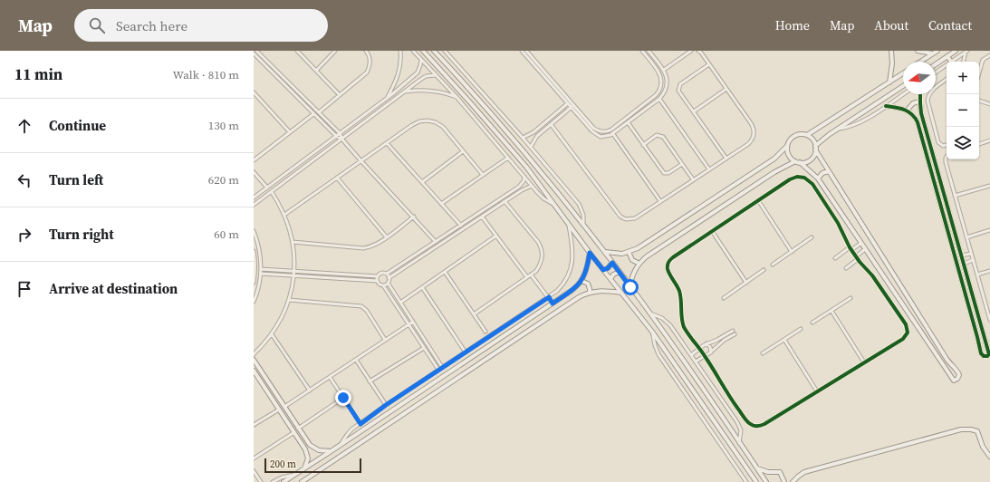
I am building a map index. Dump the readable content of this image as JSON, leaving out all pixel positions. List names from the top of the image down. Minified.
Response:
{"scale_bar":"200 m","north":"left","page":{"header":"Map","search":"Search here","nav":["Home","Map","About","Contact"],"heading":["11 min","Walk · 810 m"],"map_buttons":["+","−"],"list":[["Continue","130 m"],["Turn left","620 m"],["Turn right","60 m"],"Arrive at destination"],"scale":"200 m"}}
